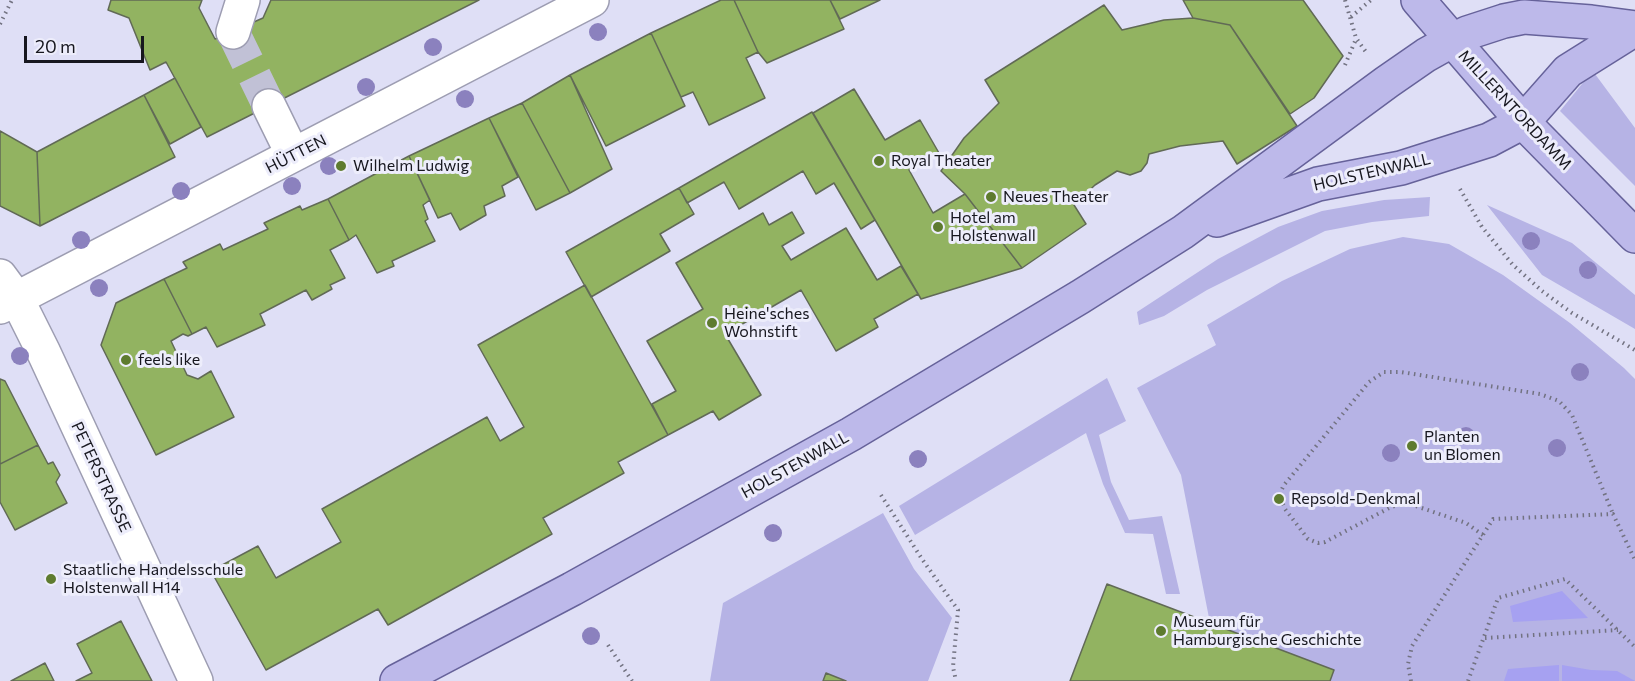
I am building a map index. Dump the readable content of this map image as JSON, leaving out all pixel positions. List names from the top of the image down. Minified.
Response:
{"streets":{"main road":["MILLERNTORDAMM","HOLSTENWALL"],"street":["HÜTTEN","PETERSTRASSE"]},"crossings":[["MILLERNTORDAMM","HOLSTENWALL"],["HÜTTEN","PETERSTRASSE"]],"places":["Royal Theater","Wilhelm Ludwig","Neues Theater","Hotel am Holstenwall","Heine'sches Wohnstift","feels like","Planten un Blomen","Repsold-Denkmal","Staatliche Handelsschule Holstenwall H14","Museum für Hamburgische Geschichte"],"scale_bar":"20 m"}
